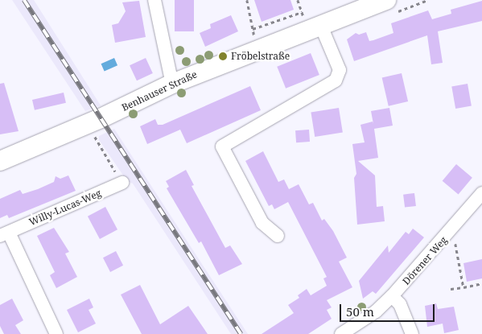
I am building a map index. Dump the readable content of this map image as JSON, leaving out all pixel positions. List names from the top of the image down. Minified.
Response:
{"streets":{"main road":["Benhauser Straße"],"street":["Willy-Lucas-Weg","Dörener Weg"]},"places":["Fröbelstraße"],"scale_bar":"50 m"}
